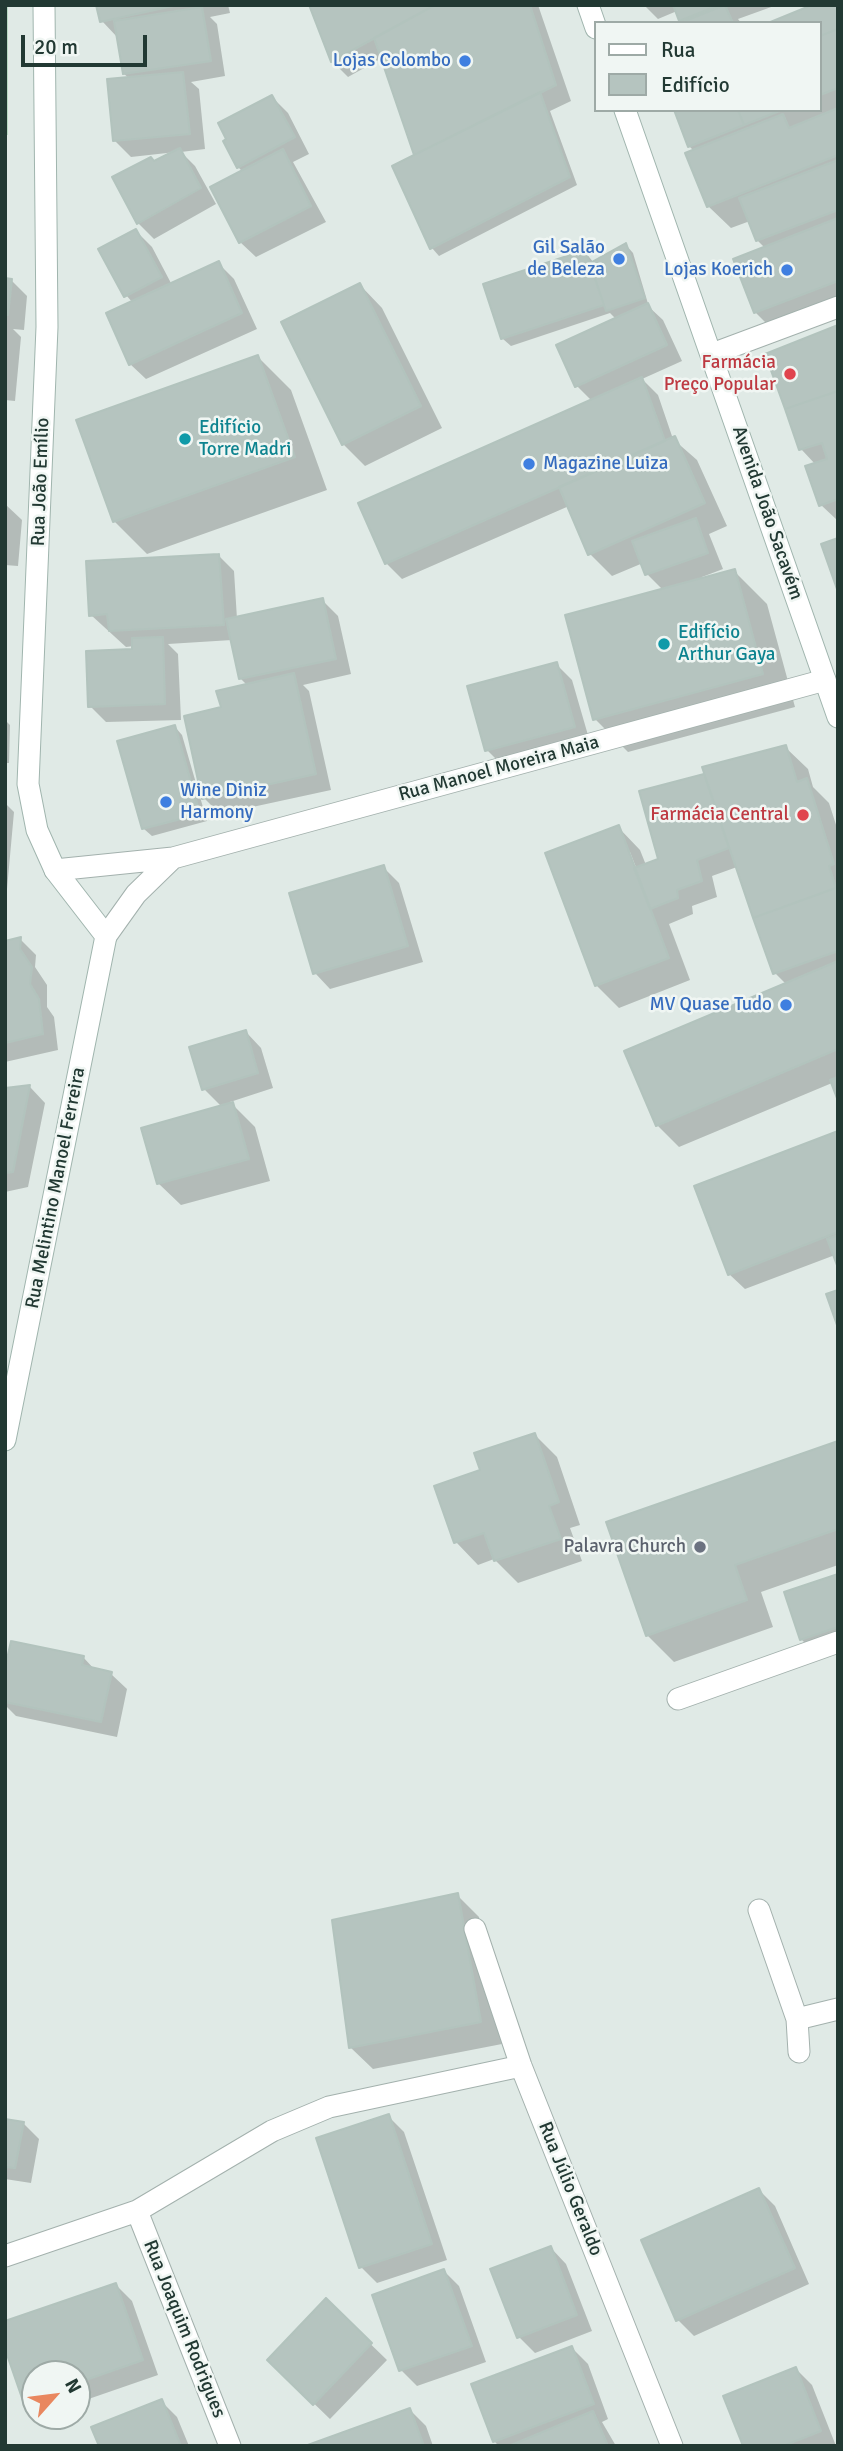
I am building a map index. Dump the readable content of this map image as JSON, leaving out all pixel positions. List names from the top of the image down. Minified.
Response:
{"streets":{"street":["Rua João Emílio","Avenida João Sacavém","Rua Manoel Moreira Maia","Rua Melintino Manoel Ferreira","Rua Júlio Geraldo","Rua Joaquim Rodrigues"]},"crossings":[["Rua João Emílio","Rua Manoel Moreira Maia"],["Rua João Emílio","Rua Melintino Manoel Ferreira"],["Avenida João Sacavém","Rua Manoel Moreira Maia"],["Rua Manoel Moreira Maia","Rua Melintino Manoel Ferreira"]],"places":["Lojas Colombo","Gil Salão de Beleza","Lojas Koerich","Farmácia Preço Popular","Edifício Torre Madri","Magazine Luiza","Edifício Arthur Gaya","Wine Diniz Harmony","Farmácia Central","MV Quase Tudo","Palavra Church"],"legend":["Rua","Edifício"],"scale_bar":"20 m","north":"top right"}
